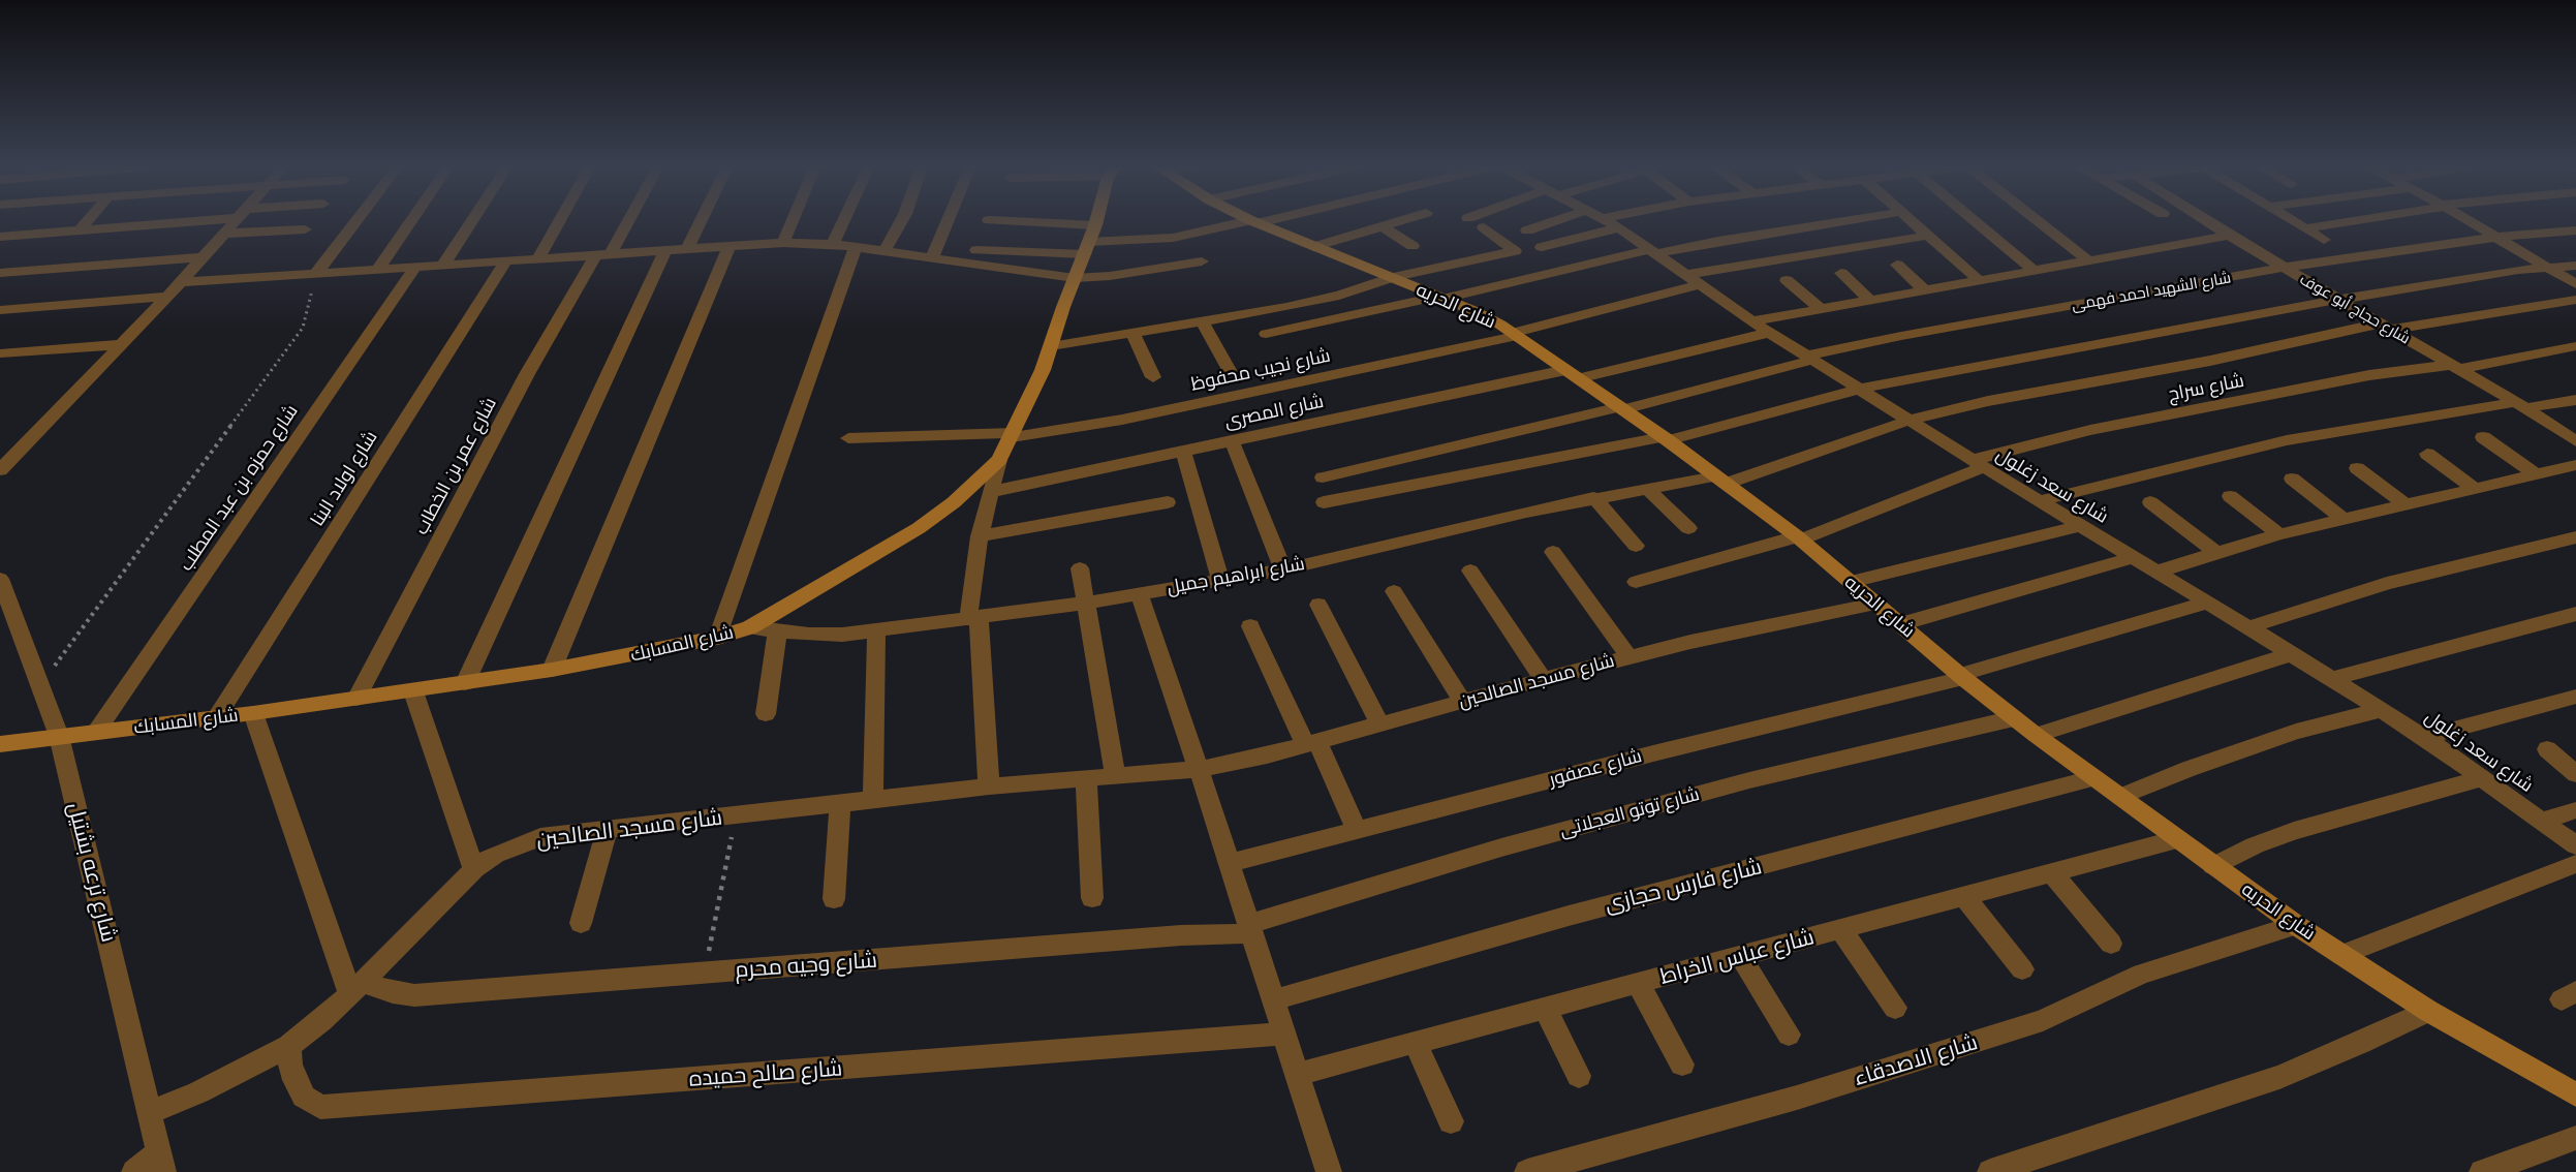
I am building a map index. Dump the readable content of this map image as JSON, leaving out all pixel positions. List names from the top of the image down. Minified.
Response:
{"streets":{"street":["شارع الشهيد احمد فهمى","شارع الحريه","شارع حجاج أبو عوف","شارع نجيب محفوظ","شارع سراج","شارع المصرى","شارع عمر بن الخطاب","شارع اولاد البنا","شارع سعد زغلول","شارع حمزه بن عبد المطلب","شارع ابراهيم جميل","شارع المسابك","شارع مسجد الصالحين","شارع عصفور","شارع توتو العجلاتى","شارع ترعه بشتيل","شارع فارس حجازى","شارع عباس الخراط","شارع وجيه محرم","شارع الاصدقاء","شارع صالح حميده"]},"crossings":[["شارع الشهيد احمد فهمى","شارع الحريه"],["شارع الشهيد احمد فهمى","شارع حجاج أبو عوف"],["شارع الشهيد احمد فهمى","شارع سعد زغلول"],["شارع الحريه","شارع نجيب محفوظ"],["شارع الحريه","شارع سراج"],["شارع الحريه","شارع المصرى"],["شارع الحريه","شارع ابراهيم جميل"],["شارع الحريه","شارع مسجد الصالحين"],["شارع الحريه","شارع عصفور"],["شارع الحريه","شارع توتو العجلاتى"],["شارع الحريه","شارع فارس حجازى"],["شارع الحريه","شارع عباس الخراط"],["شارع الحريه","شارع الاصدقاء"],["شارع حجاج أبو عوف","شارع سراج"],["شارع حجاج أبو عوف","شارع ابراهيم جميل"],["شارع نجيب محفوظ","شارع سعد زغلول"],["شارع نجيب محفوظ","شارع المسابك"],["شارع سراج","شارع سعد زغلول"],["شارع المصرى","شارع سعد زغلول"],["شارع عمر بن الخطاب","شارع المسابك"],["شارع اولاد البنا","شارع المسابك"],["شارع سعد زغلول","شارع ابراهيم جميل"],["شارع سعد زغلول","شارع عصفور"],["شارع حمزه بن عبد المطلب","شارع المسابك"],["شارع ابراهيم جميل","شارع المسابك"],["شارع المسابك","شارع ترعه بشتيل"],["شارع مسجد الصالحين","شارع ترعه بشتيل"],["شارع مسجد الصالحين","شارع وجيه محرم"],["شارع مسجد الصالحين","شارع صالح حميده"],["شارع توتو العجلاتى","شارع وجيه محرم"]]}
